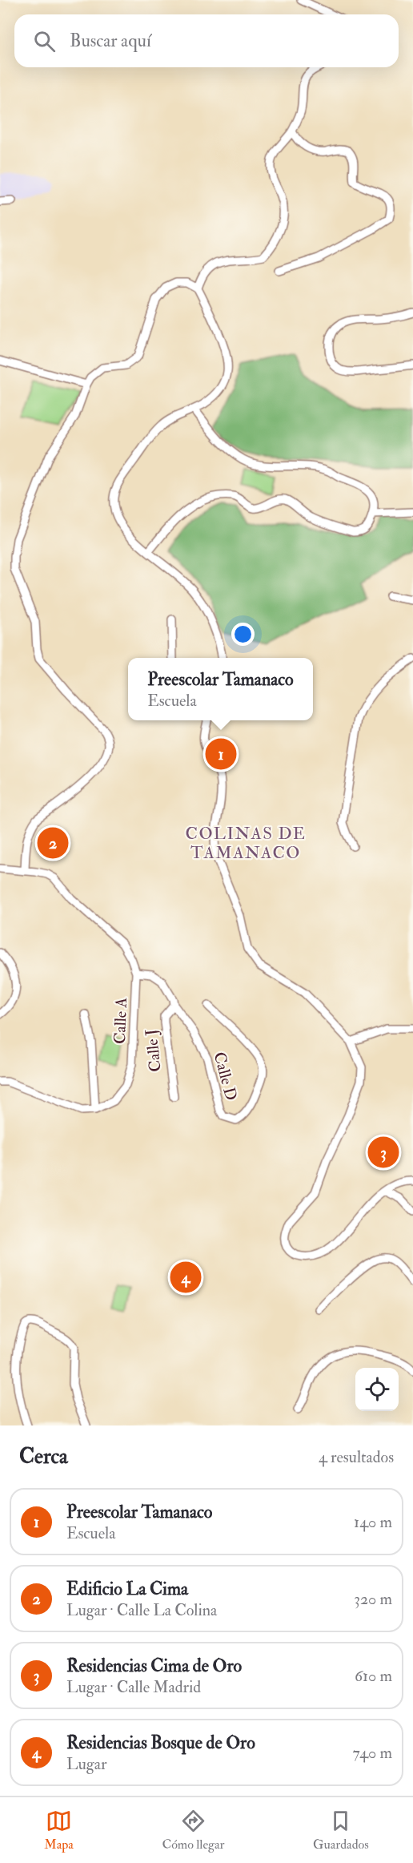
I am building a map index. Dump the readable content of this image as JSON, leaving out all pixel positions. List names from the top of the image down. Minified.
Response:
{"streets":{"street":["Calle A","Calle J","Calle D"]},"crossings":[["Calle A","Calle D"],["Calle J","Calle D"]],"districts":["COLINAS DE TAMANACO"],"page":{"search":"Buscar aquí","popup":["Preescolar Tamanaco","Escuela"],"pins":["1","2","3","4"],"heading":["Cerca","4 resultados"],"list":[{"mark":"1","name":"Preescolar Tamanaco","note":"Escuela","value":"140 m"},{"mark":"2","name":"Edificio La Cima","note":"Lugar · Calle La Colina","value":"320 m"},{"mark":"3","name":"Residencias Cima de Oro","note":"Lugar · Calle Madrid","value":"610 m"},{"mark":"4","name":"Residencias Bosque de Oro","note":"Lugar","value":"740 m"}],"nav":["Mapa","Cómo llegar","Guardados"]}}
